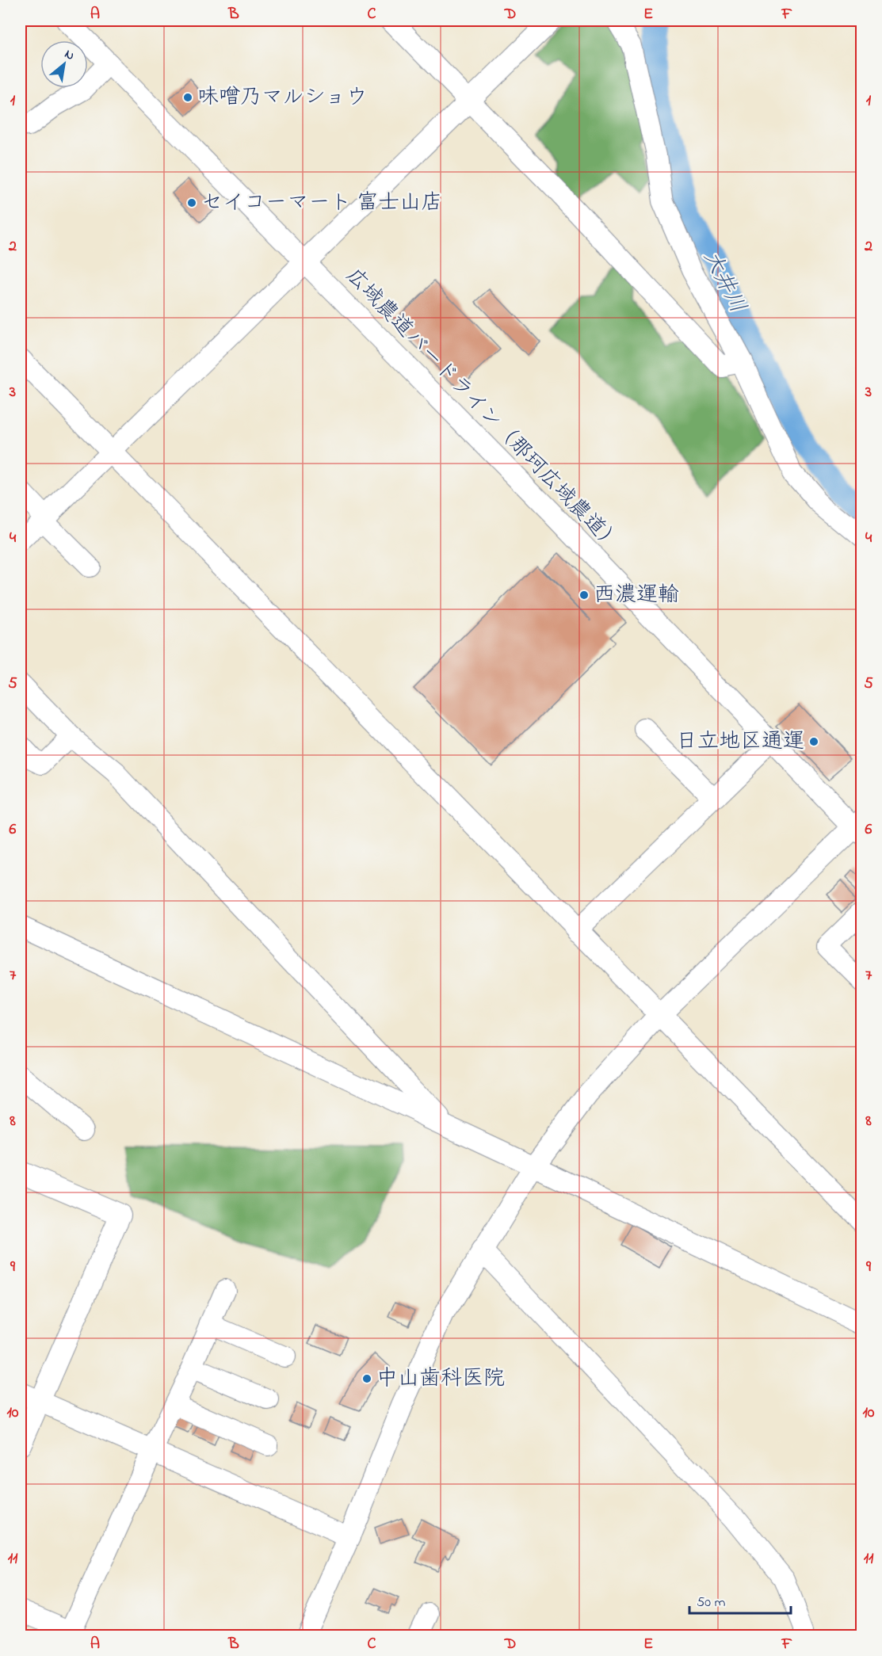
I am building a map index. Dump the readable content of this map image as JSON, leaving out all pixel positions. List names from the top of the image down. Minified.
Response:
{"streets":{"street":["広域農道バードライン（那珂広域農道）"]},"water":["大井川"],"places":["味噌乃マルショウ","セイコーマート 富士山店","西濃運輸","日立地区通運","中山歯科医院"],"scale_bar":"50 m","north":"top right","grid":{"columns":["A","B","C","D","E","F"],"rows":["1","2","3","4","5","6","7","8","9","10","11"]}}
